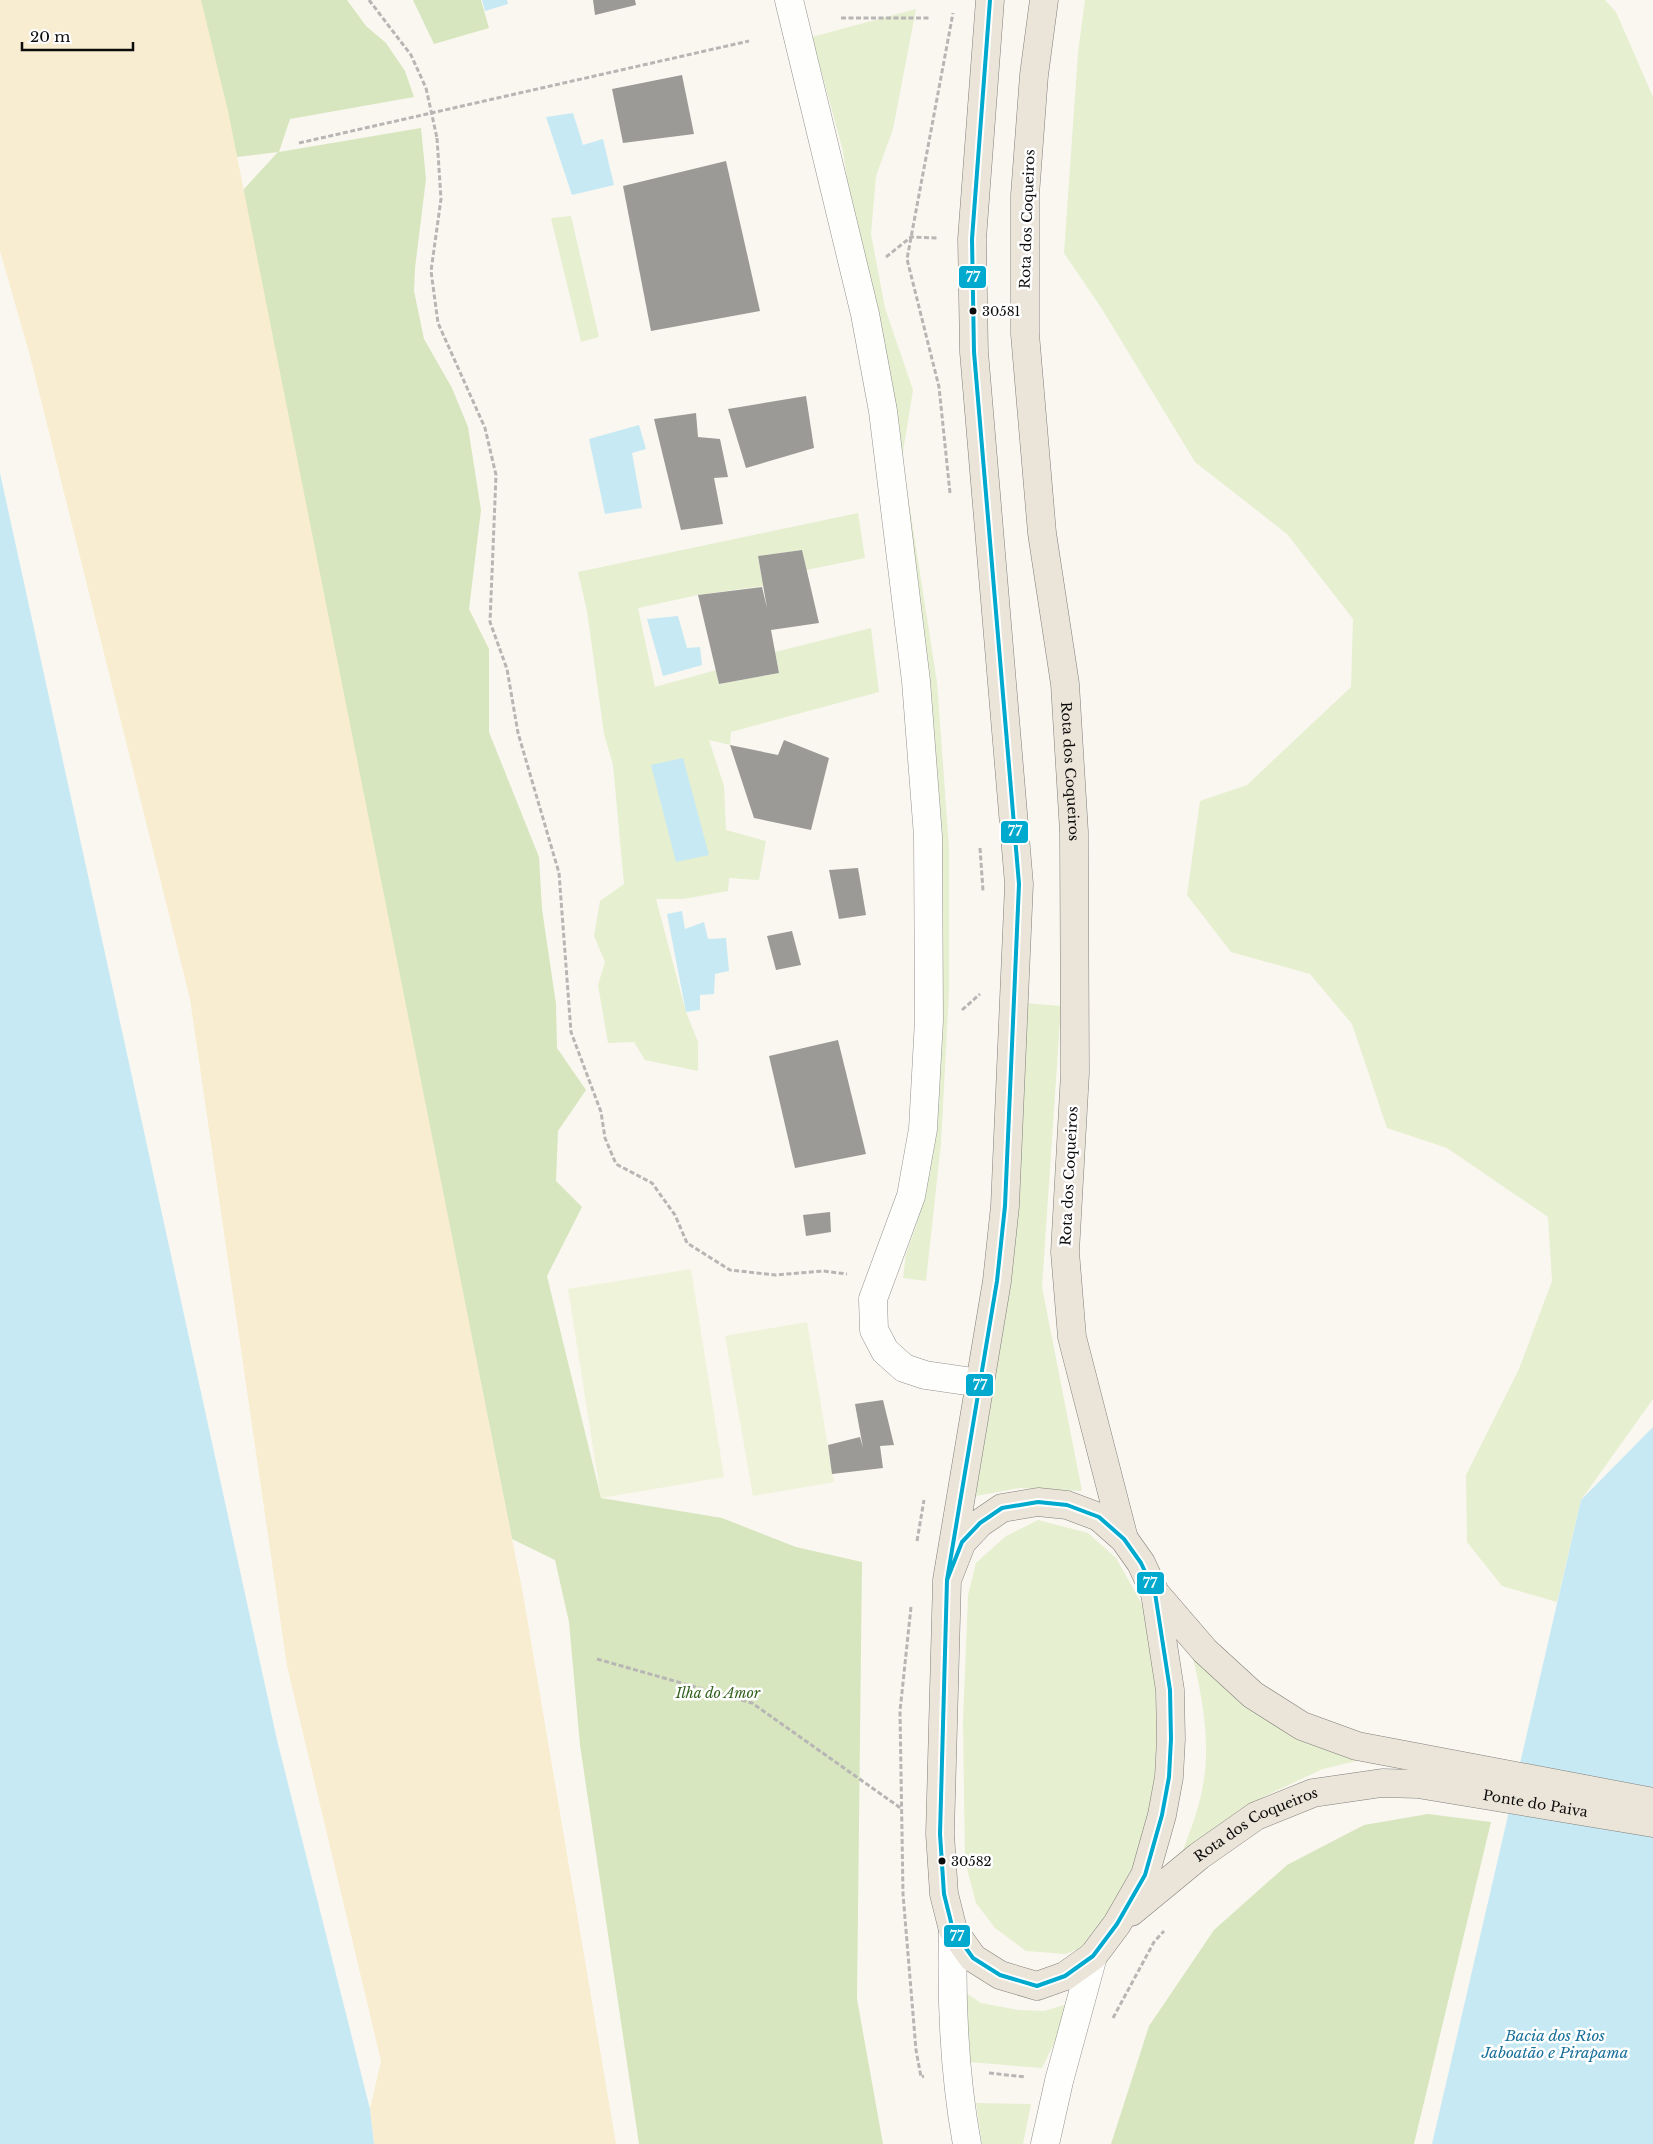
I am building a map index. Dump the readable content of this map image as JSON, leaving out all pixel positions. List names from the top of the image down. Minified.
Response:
{"streets":{"main road":["Rota dos Coqueiros","Ponte do Paiva"]},"crossings":[["Rota dos Coqueiros","Ponte do Paiva"]],"water":["Bacia dos Rios Jaboatão e Pirapama"],"parks":["Ilha do Amor"],"places":["30581","30582"],"lines":["transit line 77"],"scale_bar":"20 m"}
